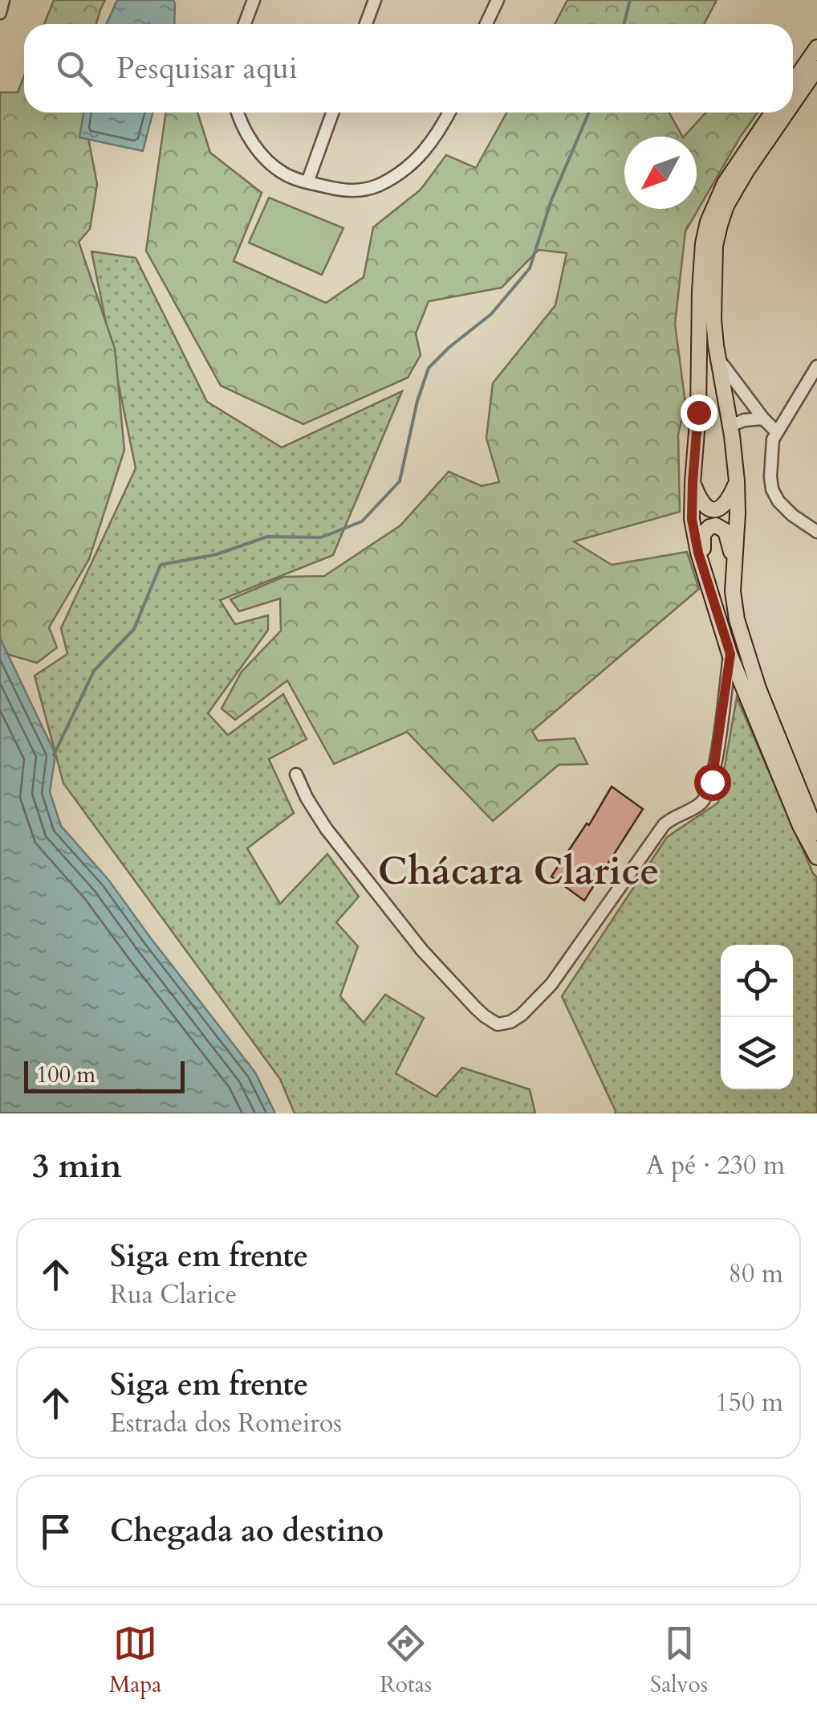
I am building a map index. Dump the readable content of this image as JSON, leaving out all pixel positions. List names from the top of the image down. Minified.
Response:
{"districts":["Chácara Clarice"],"scale_bar":"100 m","north":"bottom left","page":{"search":"Pesquisar aqui","scale":"100 m","heading":["3 min","A pé · 230 m"],"list":[["Siga em frente","Rua Clarice","80 m"],["Siga em frente","Estrada dos Romeiros","150 m"],"Chegada ao destino"],"nav":["Mapa","Rotas","Salvos"]}}
